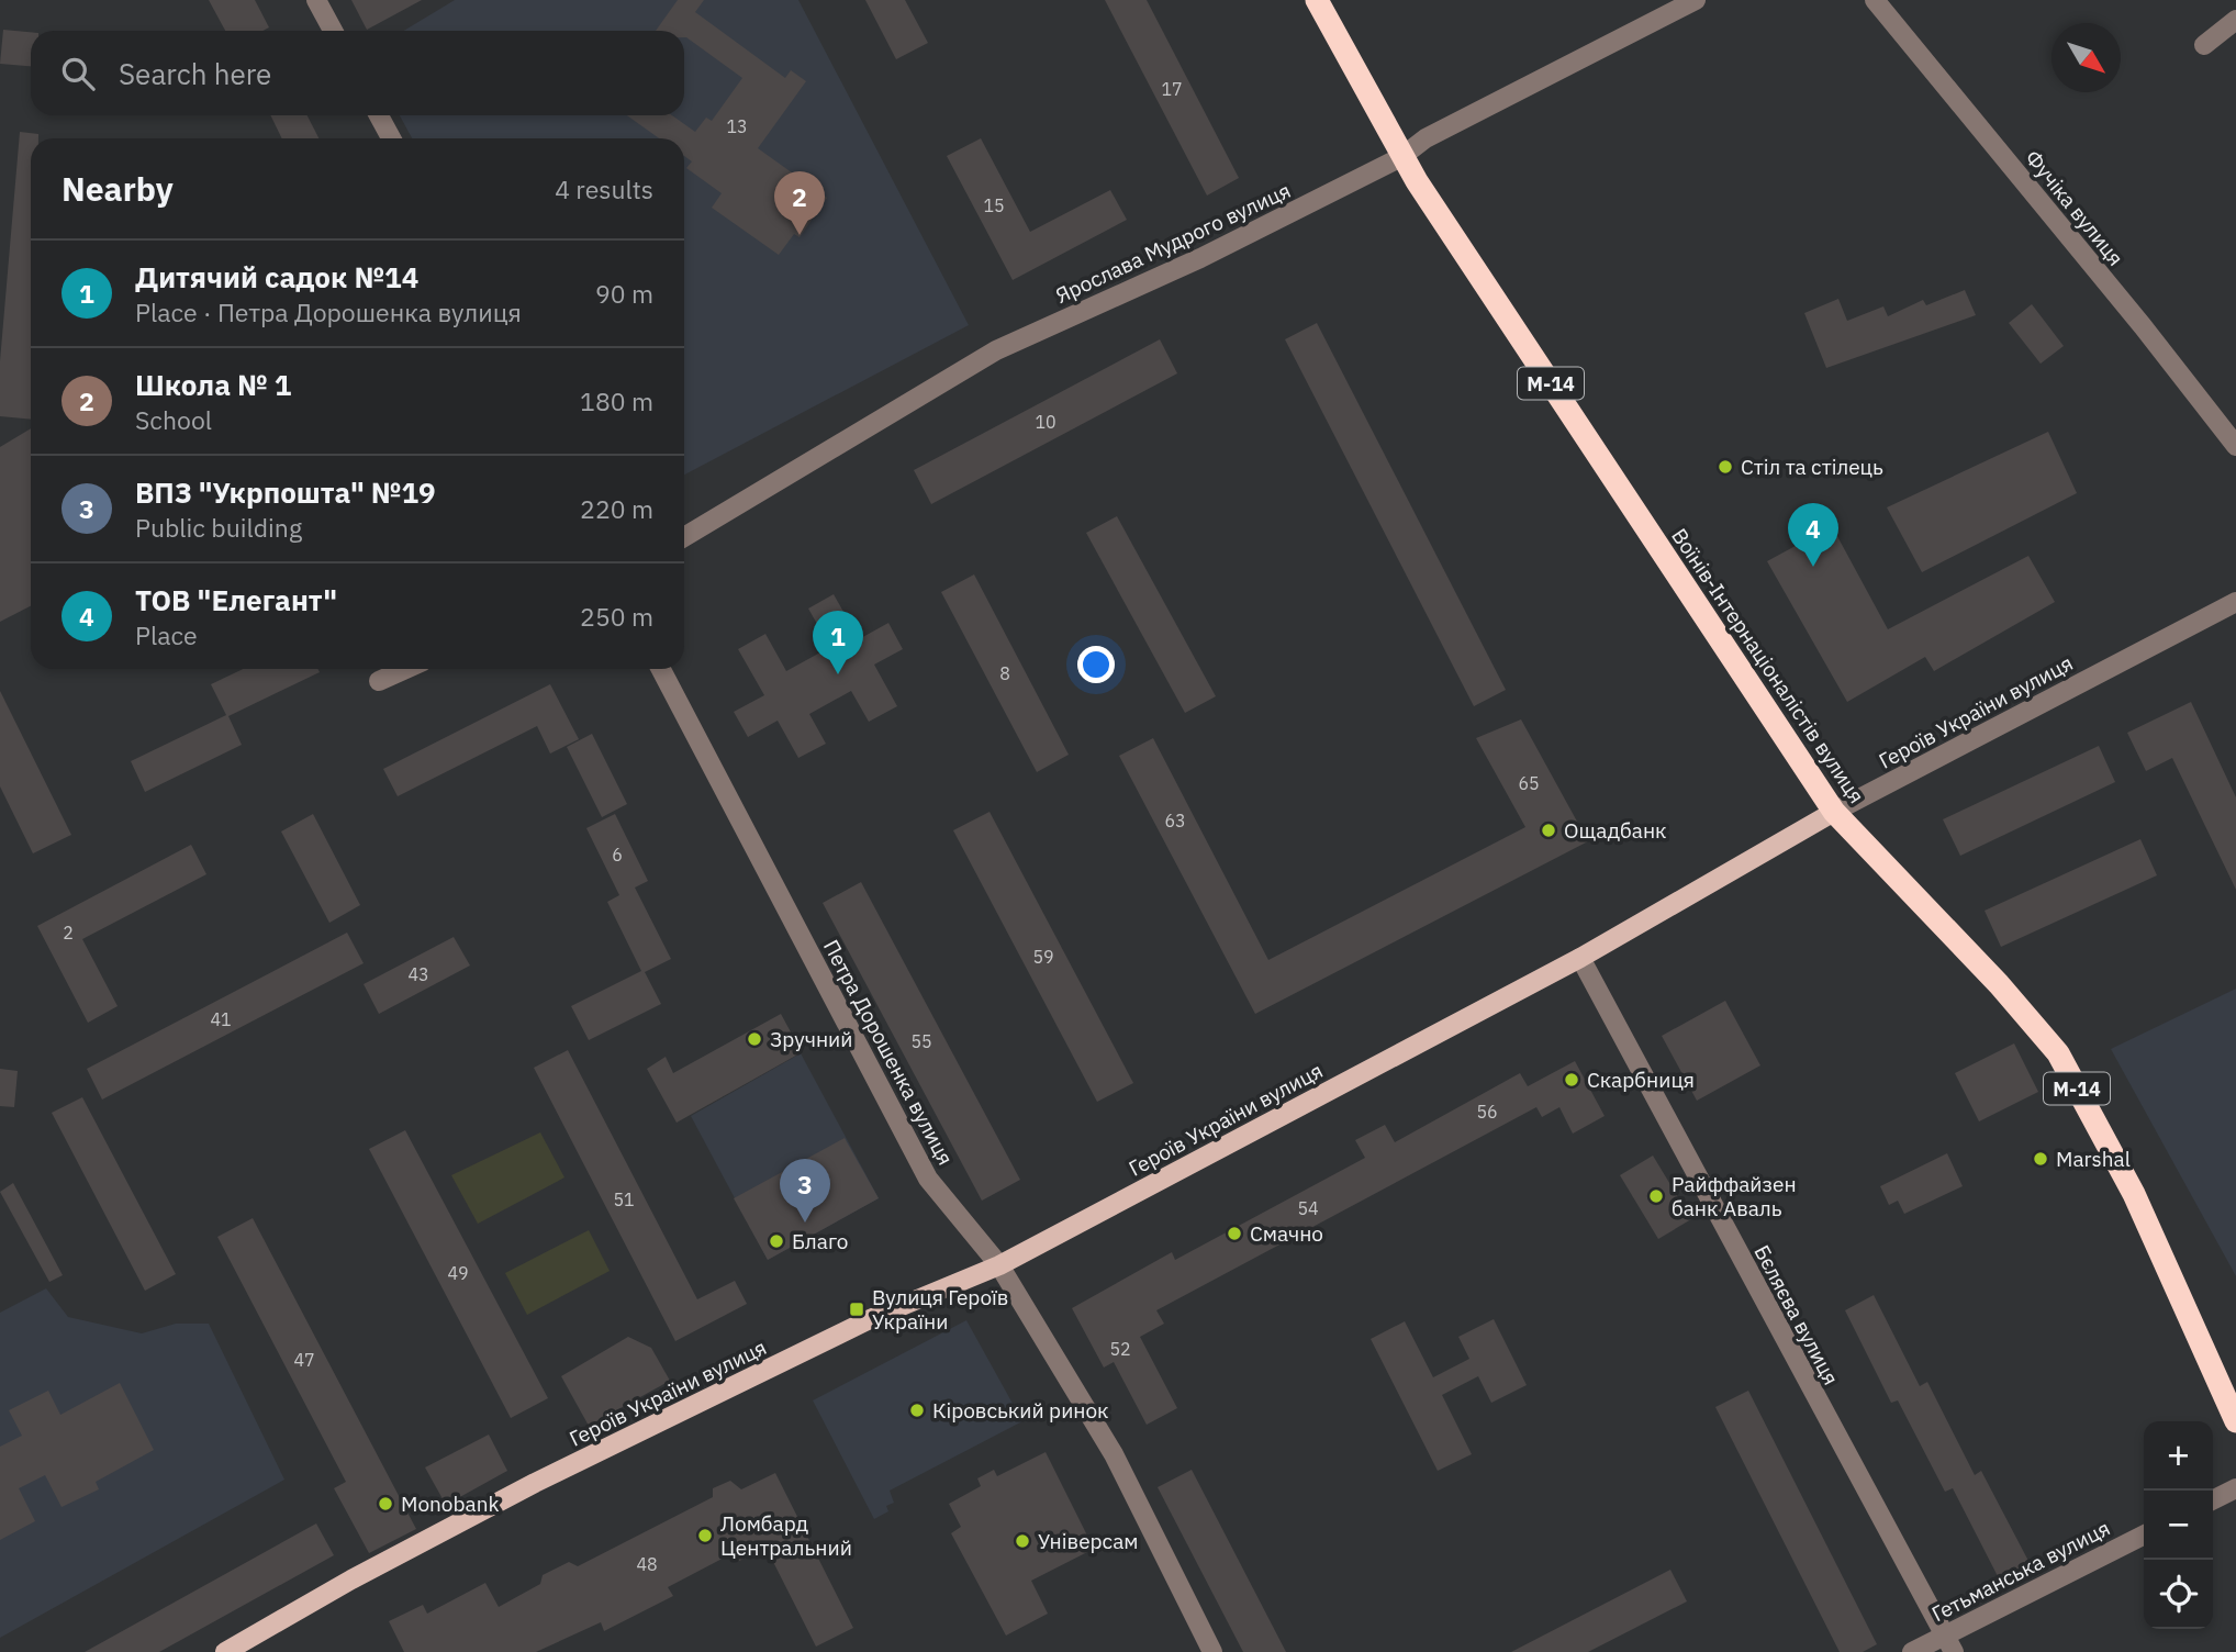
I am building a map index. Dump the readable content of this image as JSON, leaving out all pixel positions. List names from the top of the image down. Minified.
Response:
{"streets":{"highway":["М-14","Воїнів-Інтернаціоналістів вулиця"],"main road":["Героїв України вулиця"],"street":["Фучіка вулиця","Ярослава Мудрого вулиця","Петра Дорошенка вулиця","Бєляєва вулиця","Гетьманська вулиця"]},"crossings":[["Ярослава Мудрого вулиця","Воїнів-Інтернаціоналістів вулиця"],["Воїнів-Інтернаціоналістів вулиця","Героїв України вулиця"],["Героїв України вулиця","Петра Дорошенка вулиця"],["Героїв України вулиця","Бєляєва вулиця"],["Бєляєва вулиця","Гетьманська вулиця"]],"places":{"other":["Стіл та стілець","Ощадбанк","Зручний","Скарбниця","Marshal","Райффайзен банк Аваль","Смачно","Благо","Кіровський ринок","Monobank","Ломбард Центральний","Універсам"],"transit":["Вулиця Героїв України"]},"house_numbers":["17","13","15","10","8","65","63","6","2","59","43","41","55","56","51","54","49","52","47","48"],"north":"bottom right","page":{"search":"Search here","heading":["Nearby","4 results"],"pins":["2","4","1","3"],"list":[{"mark":"1","name":"Дитячий садок №14","note":"Place · Петра Дорошенка вулиця","value":"90 m"},{"mark":"2","name":"Школа № 1","note":"School","value":"180 m"},{"mark":"3","name":"ВПЗ \"Укрпошта\" №19","note":"Public building","value":"220 m"},{"mark":"4","name":"ТОВ \"Елегант\"","note":"Place","value":"250 m"}],"map_buttons":["+","−"]}}
